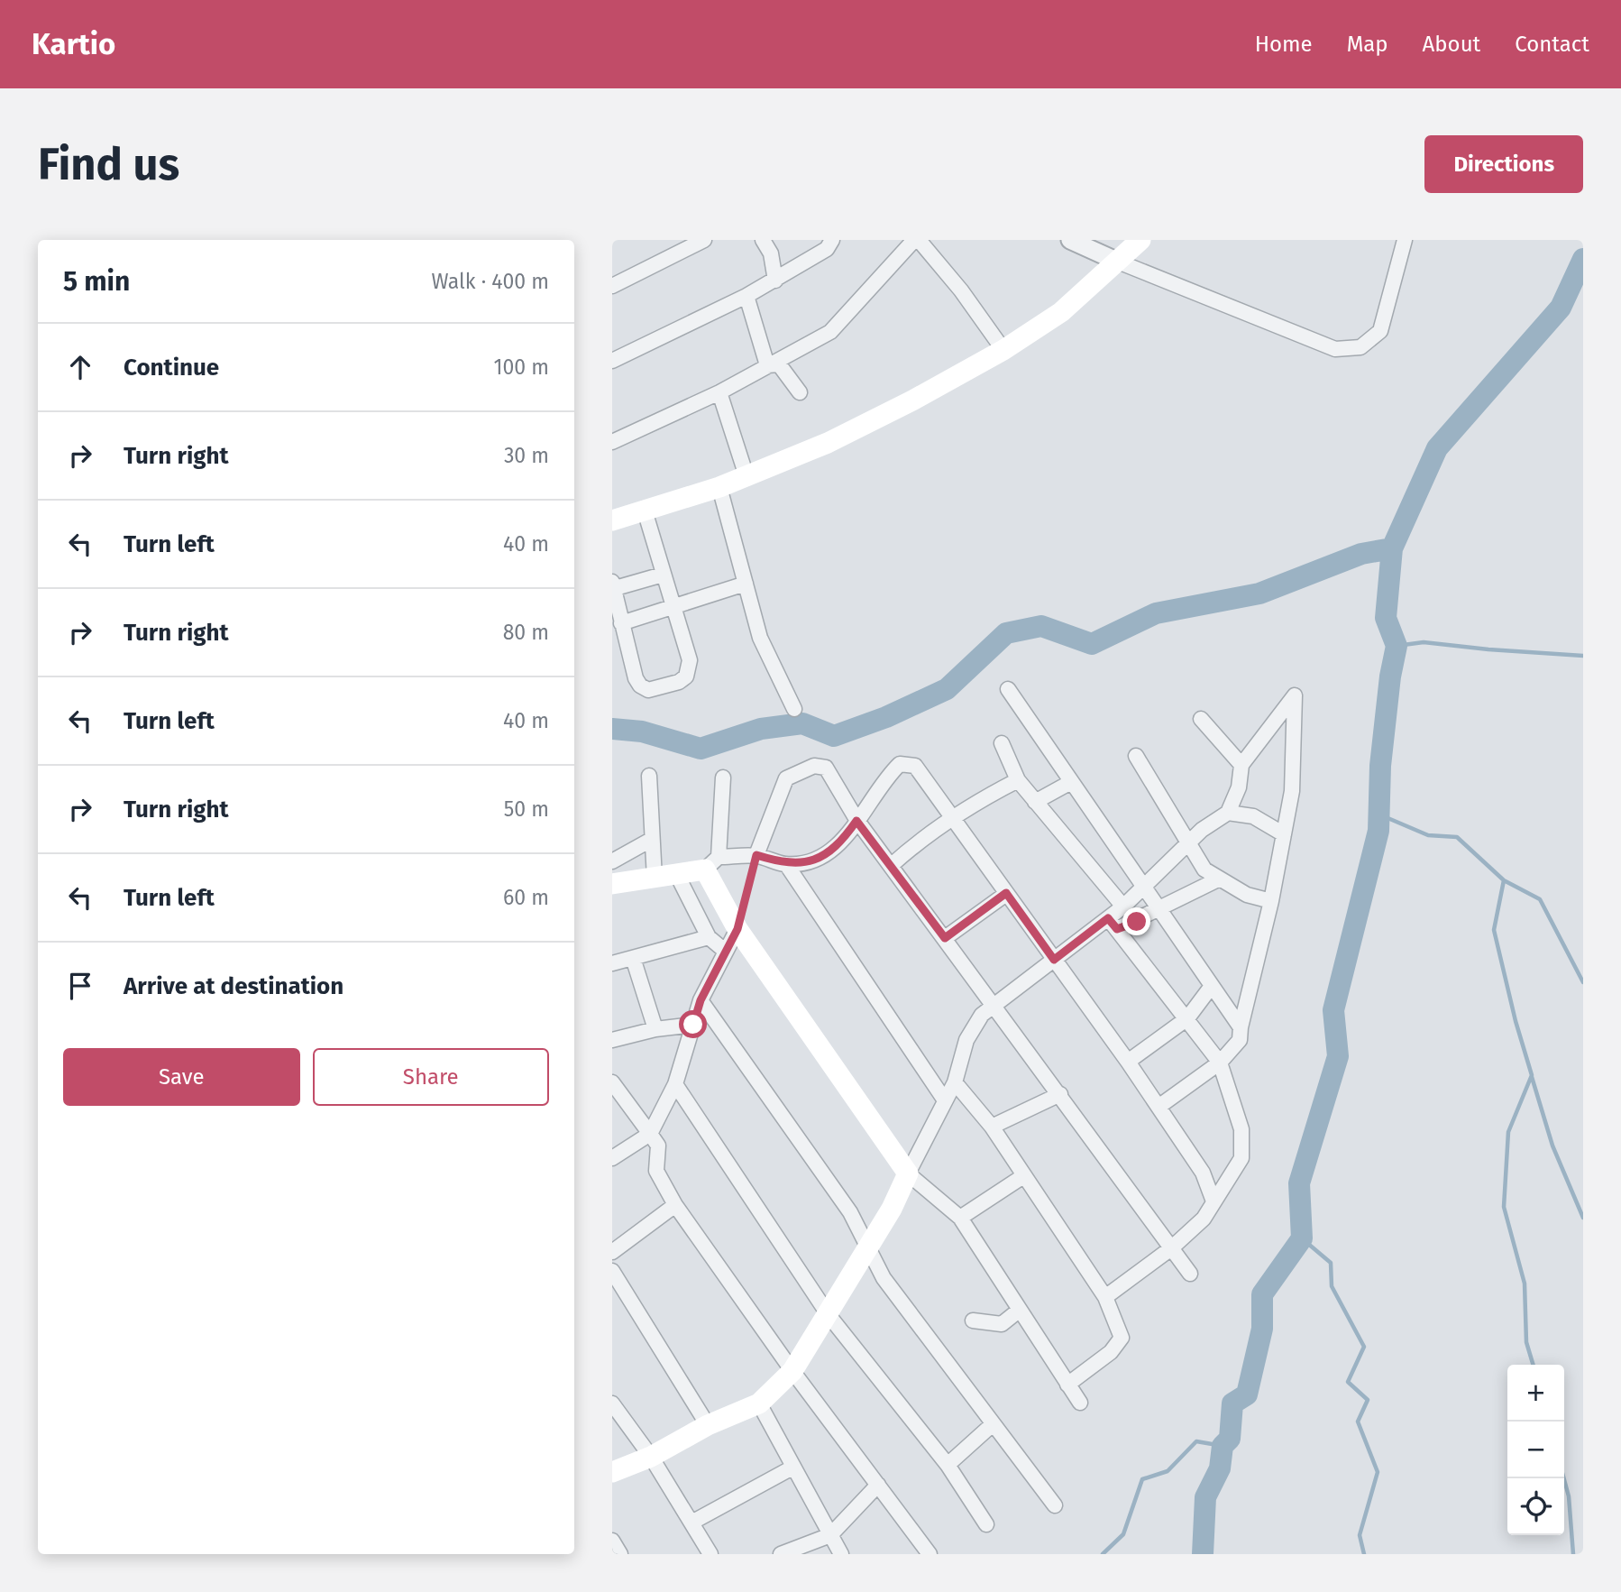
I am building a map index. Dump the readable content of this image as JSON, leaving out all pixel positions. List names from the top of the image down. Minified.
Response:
{"page":{"header":"Kartio","nav":["Home","Map","About","Contact"],"buttons":["Directions",["Save","Share"]],"title":"Find us","heading":["5 min","Walk · 400 m"],"list":[["Continue","100 m"],["Turn right","30 m"],["Turn left","40 m"],["Turn right","80 m"],["Turn left","40 m"],["Turn right","50 m"],["Turn left","60 m"],"Arrive at destination"],"map_buttons":["+","−"]}}
